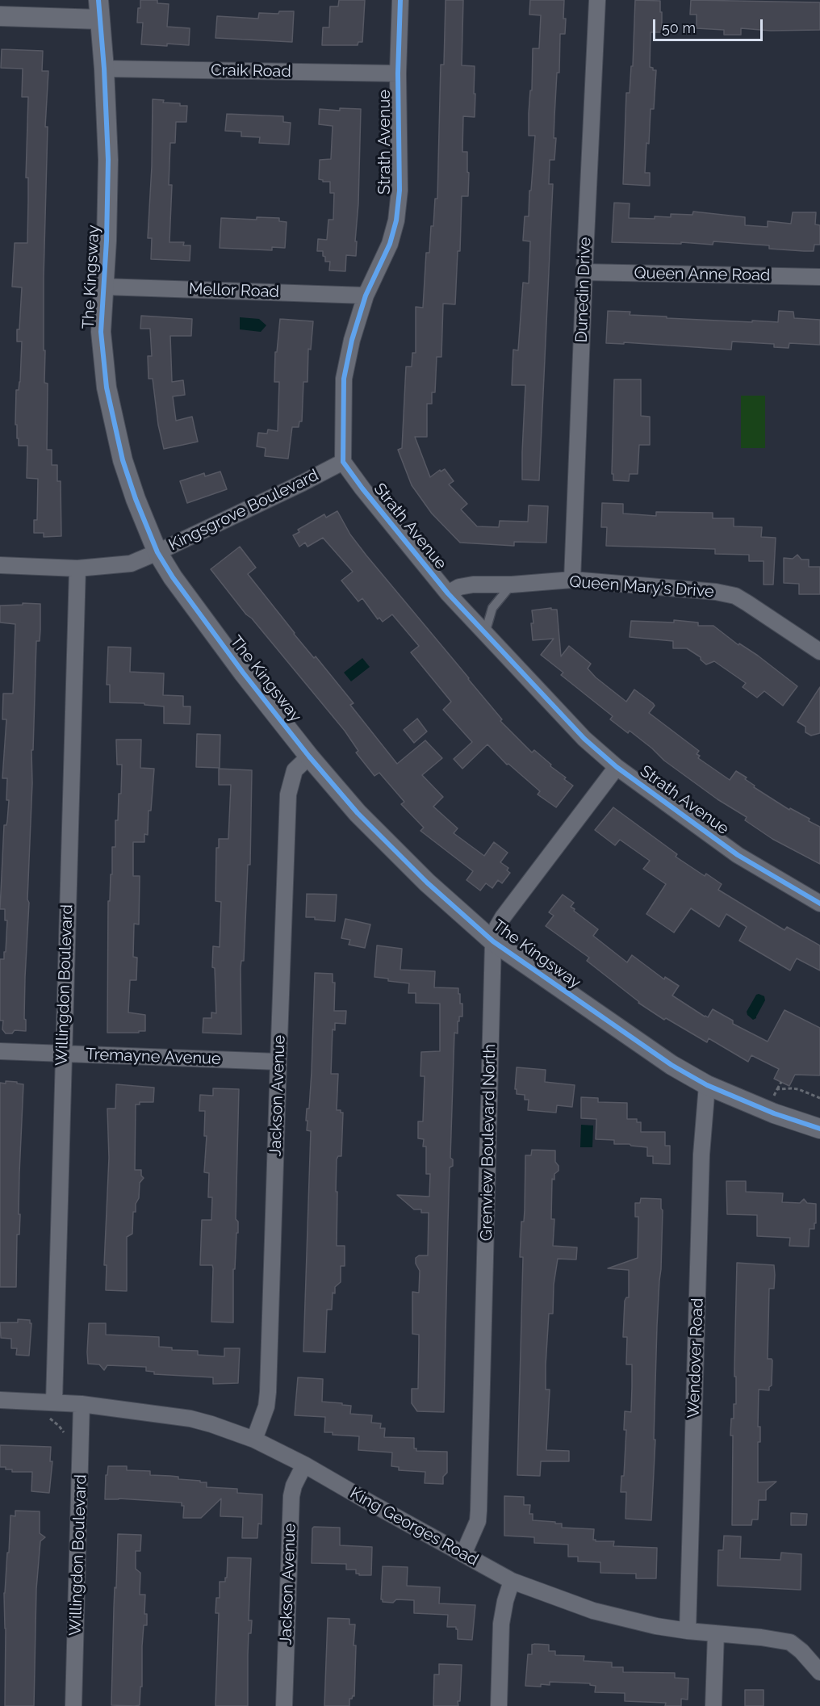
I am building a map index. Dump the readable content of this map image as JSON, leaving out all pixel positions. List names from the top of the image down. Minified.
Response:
{"streets":{"street":["Craik Road","Strath Avenue","Queen Anne Road","The Kingsway","Dunedin Drive","Mellor Road","Kingsgrove Boulevard","Queen Mary's Drive","Willingdon Boulevard","Tremayne Avenue","Jackson Avenue","Grenview Boulevard North","Wendover Road","King Georges Road"]},"crossings":[["Craik Road","Strath Avenue"],["Craik Road","The Kingsway"],["Strath Avenue","Mellor Road"],["Strath Avenue","Kingsgrove Boulevard"],["Strath Avenue","Queen Mary's Drive"],["Strath Avenue","Grenview Boulevard North"],["Queen Anne Road","Dunedin Drive"],["The Kingsway","Mellor Road"],["The Kingsway","Kingsgrove Boulevard"],["The Kingsway","Jackson Avenue"],["The Kingsway","Grenview Boulevard North"],["The Kingsway","Wendover Road"],["Dunedin Drive","Queen Mary's Drive"],["Kingsgrove Boulevard","Willingdon Boulevard"],["Willingdon Boulevard","Tremayne Avenue"],["Willingdon Boulevard","King Georges Road"],["Tremayne Avenue","Jackson Avenue"],["Jackson Avenue","King Georges Road"],["Grenview Boulevard North","King Georges Road"],["Wendover Road","King Georges Road"]],"scale_bar":"50 m"}
